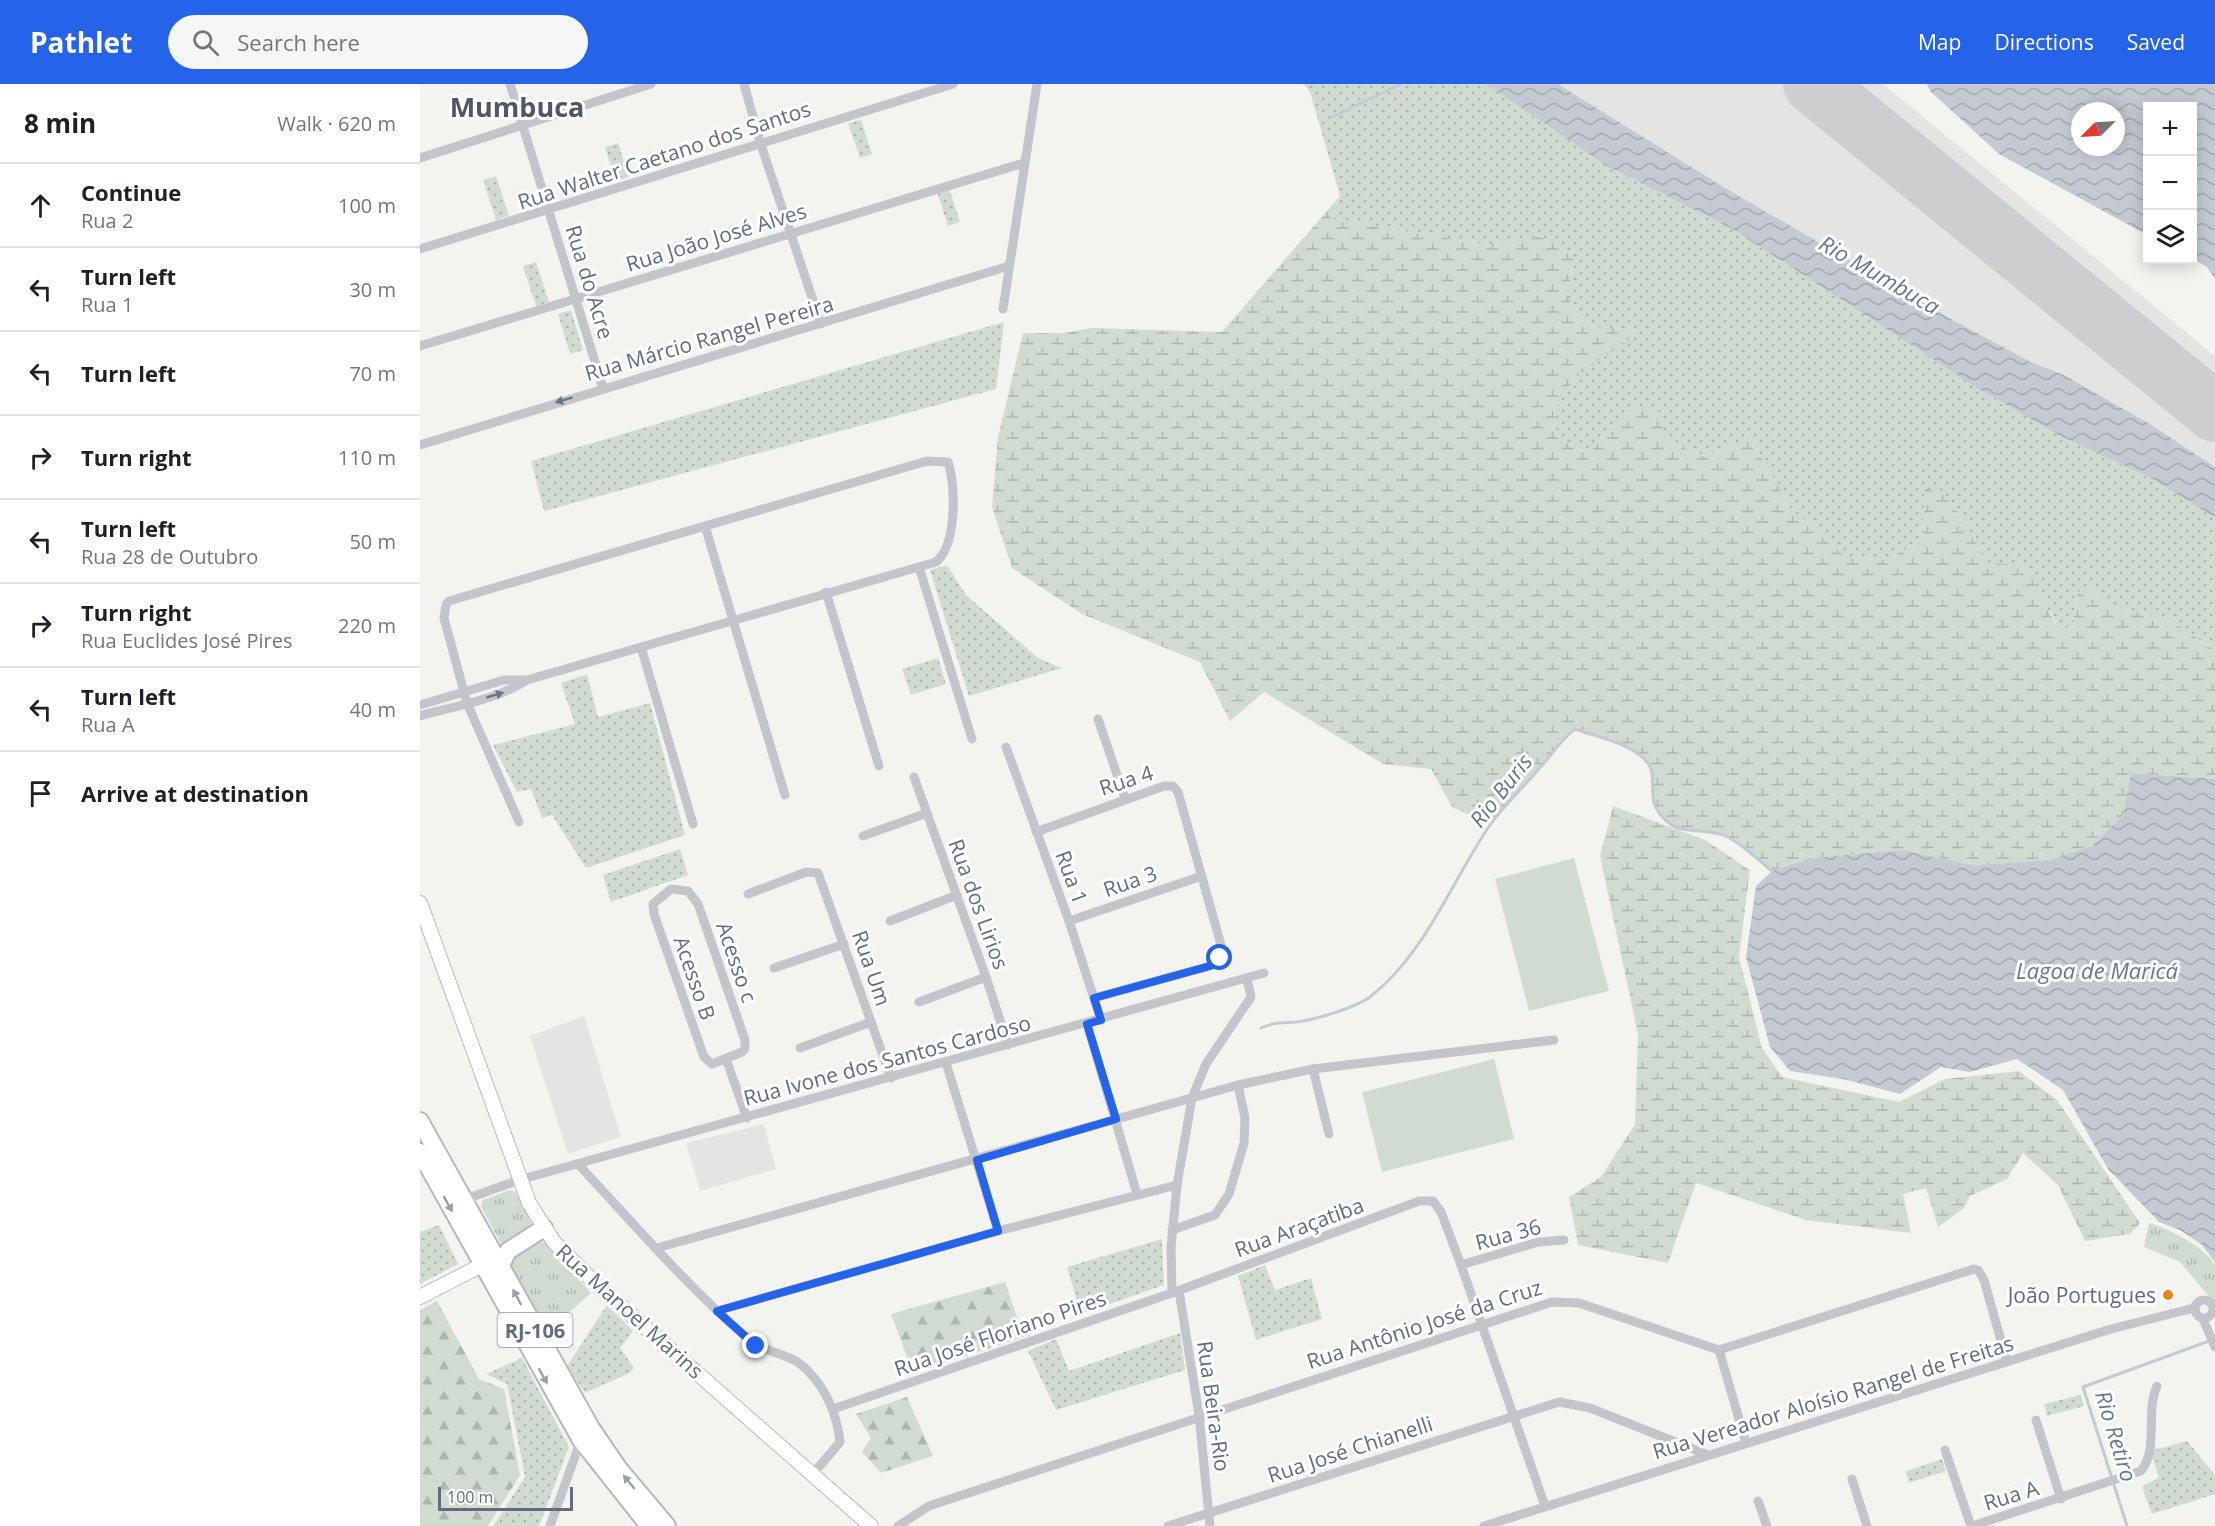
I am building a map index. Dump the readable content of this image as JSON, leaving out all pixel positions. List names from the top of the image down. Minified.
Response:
{"streets":{"highway":["RJ-106"],"main road":["Rua Manoel Marins"],"street":["Rua Walter Caetano dos Santos","Rua João José Alves","Rua do Acre","Rua Márcio Rangel Pereira","Rua 4","Rua 1","Rua 3","Rua dos Lirios","Acesso c","Rua Um","Acesso B","Rua Ivone dos Santos Cardoso","Rua Araçatiba","Rua 36","Rua Antônio José da Cruz","Rua José Floriano Pires","Rua Vereador Aloísio Rangel de Freitas","Rua Beira-Rio","Rua José Chianelli","Rua A"]},"crossings":[["Rua Walter Caetano dos Santos","Rua do Acre"],["Rua João José Alves","Rua do Acre"],["Rua do Acre","Rua Márcio Rangel Pereira"],["Rua 4","Rua 1"],["Rua 4","Rua 3"],["Rua 1","Rua 3"],["Rua 1","Rua Ivone dos Santos Cardoso"],["Rua dos Lirios","Rua Ivone dos Santos Cardoso"],["Acesso c","Acesso B"],["Rua Um","Rua Ivone dos Santos Cardoso"],["Rua Ivone dos Santos Cardoso","Rua Manoel Marins"],["Rua Ivone dos Santos Cardoso","RJ-106"],["Rua Ivone dos Santos Cardoso","Rua Beira-Rio"],["Rua Araçatiba","Rua 36"],["Rua Araçatiba","Rua José Floriano Pires"],["Rua Araçatiba","Rua Beira-Rio"],["Rua Antônio José da Cruz","Rua Beira-Rio"],["Rua José Floriano Pires","Rua Beira-Rio"],["Rua Vereador Aloísio Rangel de Freitas","Rua José Chianelli"],["Rua Beira-Rio","Rua José Chianelli"]],"districts":["Mumbuca"],"water":["Rio Mumbuca","Rio Buris","Lagoa de Maricá","Rio Retiro"],"places":["João Portugues"],"scale_bar":"100 m","north":"bottom left","page":{"header":"Pathlet","search":"Search here","nav":["Map","Directions","Saved"],"heading":["8 min","Walk · 620 m"],"map_buttons":["+","−"],"list":[["Continue","Rua 2","100 m"],["Turn left","Rua 1","30 m"],["Turn left","70 m"],["Turn right","110 m"],["Turn left","Rua 28 de Outubro","50 m"],["Turn right","Rua Euclides José Pires","220 m"],["Turn left","Rua A","40 m"],"Arrive at destination"],"scale":"100 m"}}
